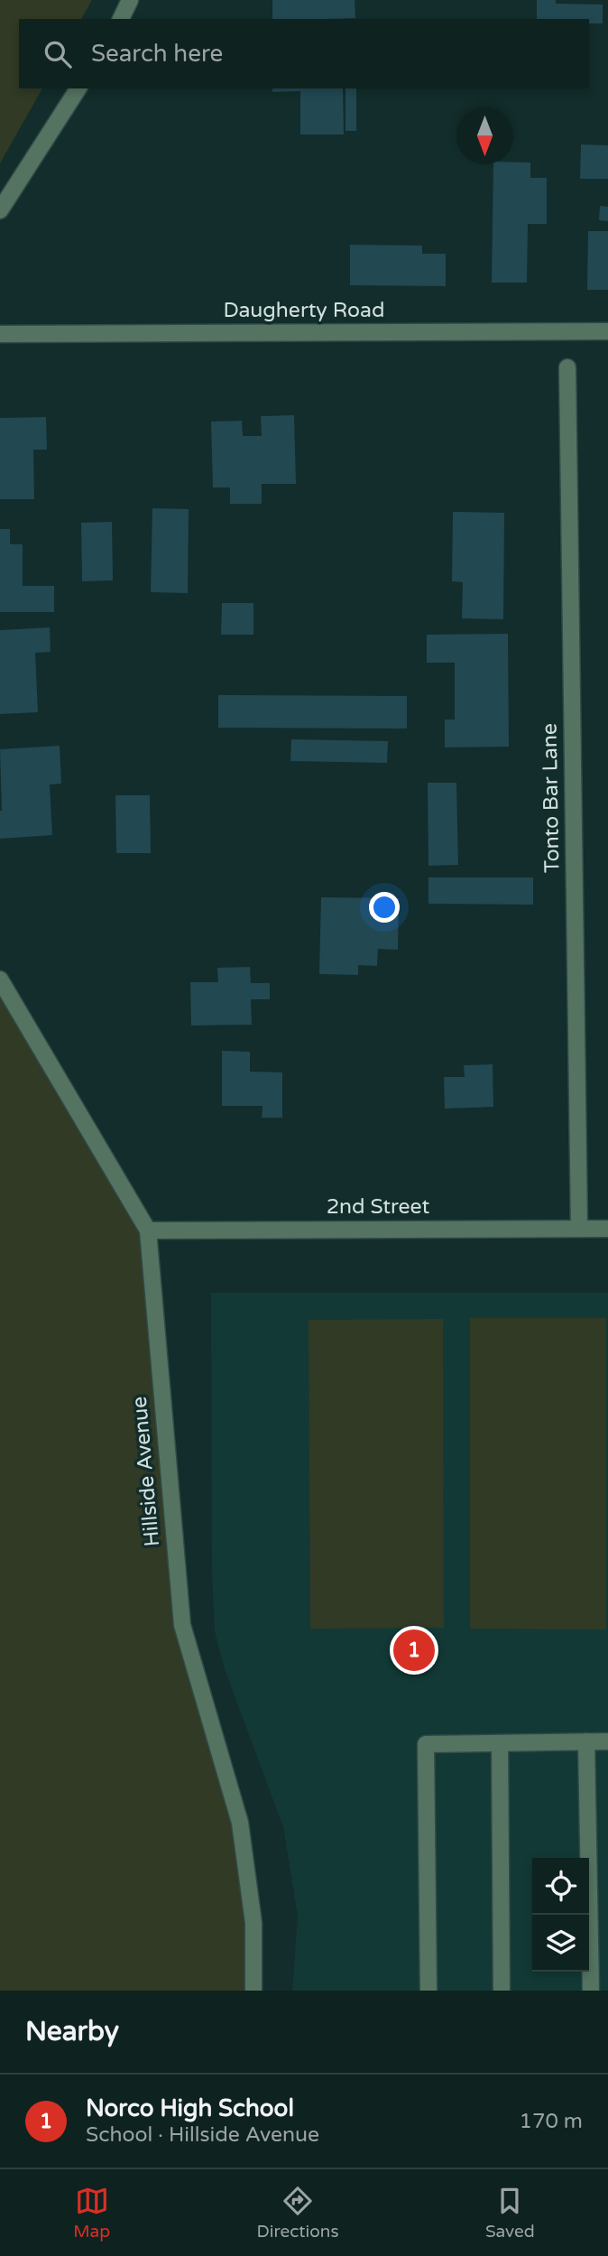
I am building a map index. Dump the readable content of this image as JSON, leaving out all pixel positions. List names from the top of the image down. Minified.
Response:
{"streets":{"street":["Daugherty Road","Tonto Bar Lane","2nd Street","Hillside Avenue"]},"crossings":[["Tonto Bar Lane","2nd Street"],["2nd Street","Hillside Avenue"]],"north":"bottom","page":{"search":"Search here","pins":"1","heading":"Nearby","list":[{"mark":"1","name":"Norco High School","note":"School · Hillside Avenue","value":"170 m"}],"nav":["Map","Directions","Saved"]}}
